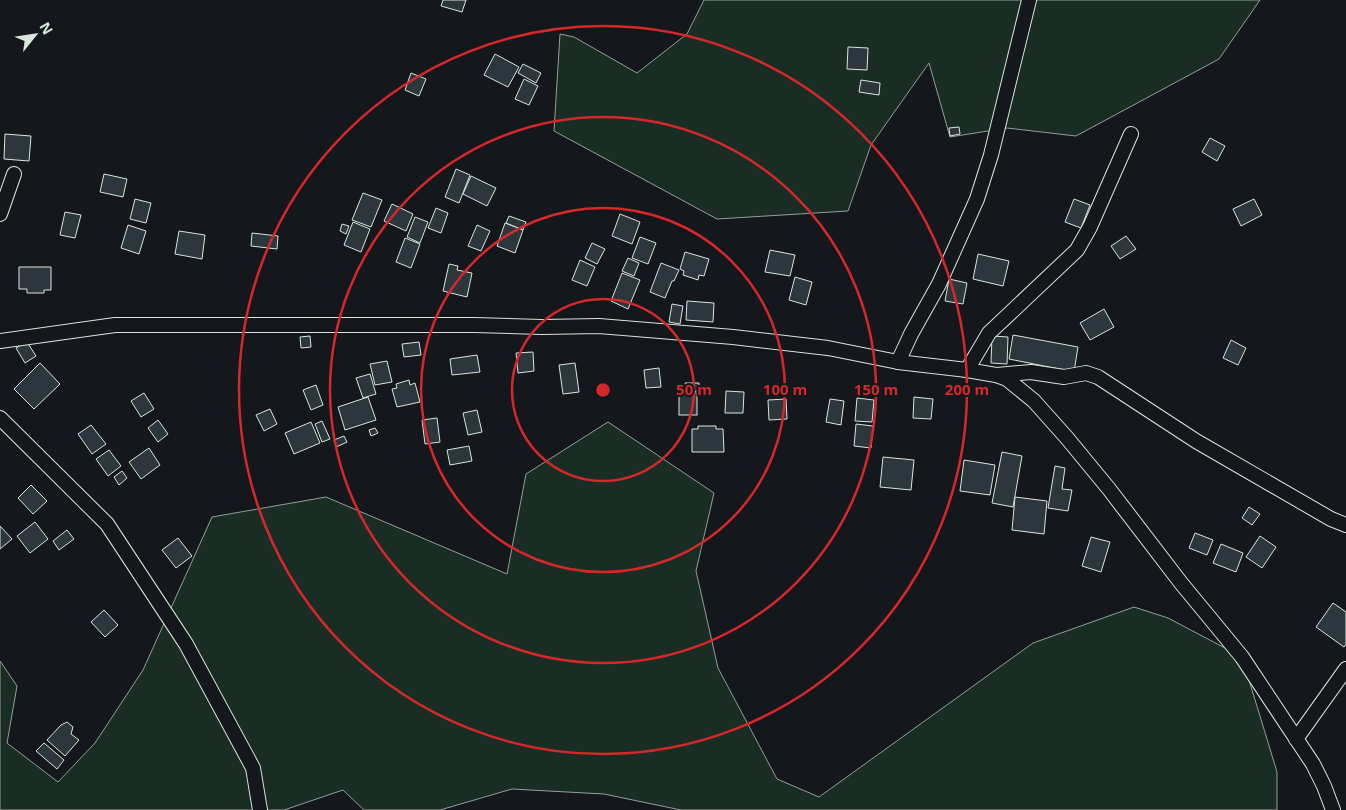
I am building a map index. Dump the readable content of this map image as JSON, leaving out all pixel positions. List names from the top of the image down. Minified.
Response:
{"north":"top right","rings":["50 m","100 m","150 m","200 m"]}
